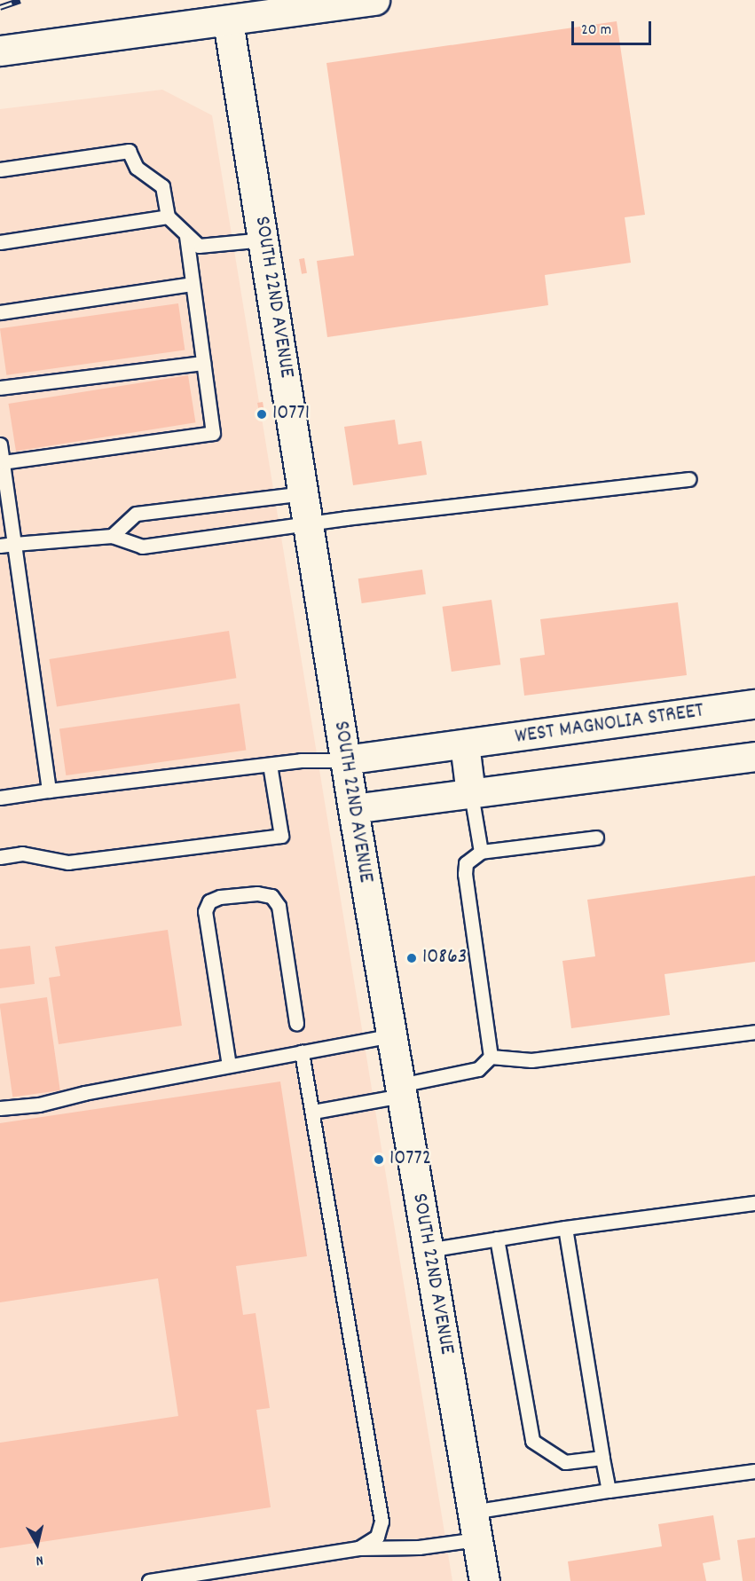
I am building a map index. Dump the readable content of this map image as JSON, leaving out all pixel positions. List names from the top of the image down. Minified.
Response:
{"streets":{"street":["SOUTH 22ND AVENUE","WEST MAGNOLIA STREET"]},"crossings":[["SOUTH 22ND AVENUE","WEST MAGNOLIA STREET"]],"places":["10771","10863","10772"],"scale_bar":"20 m","north":"bottom"}
